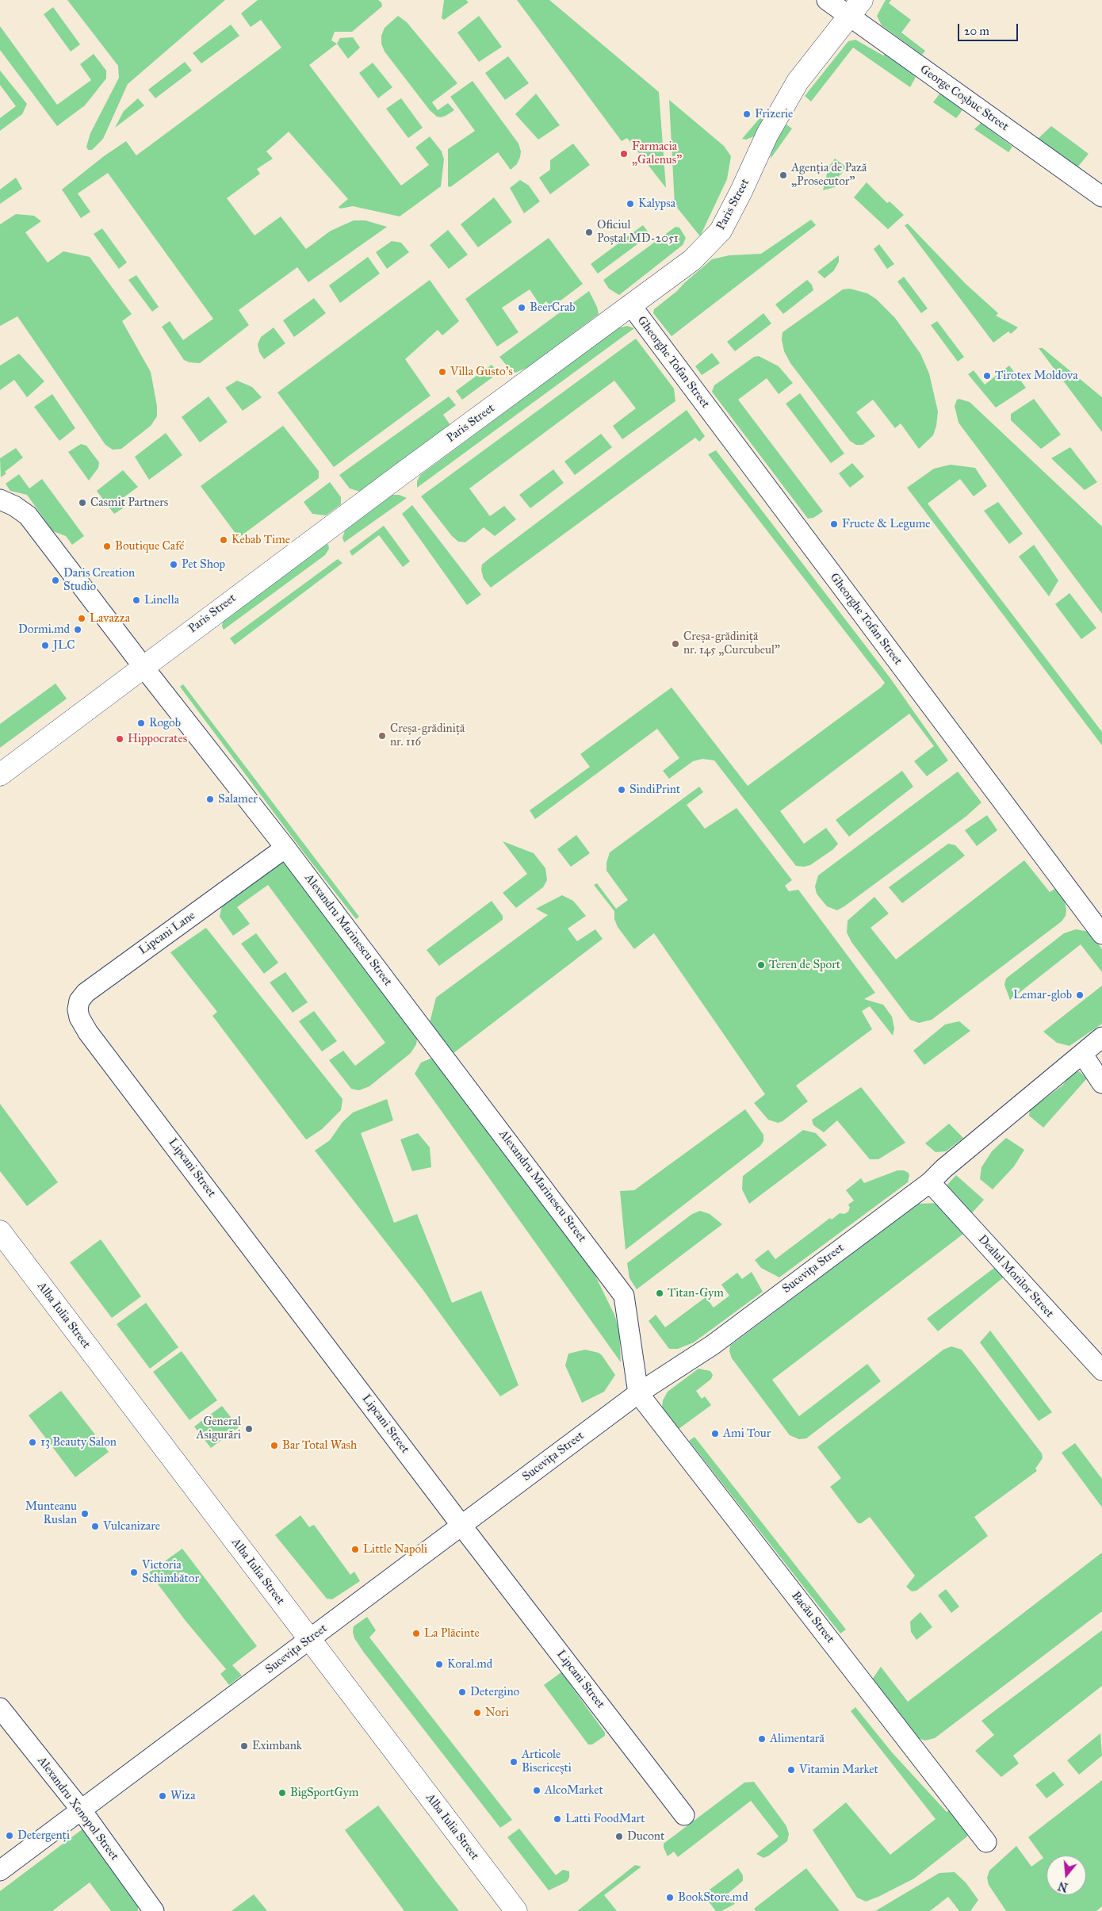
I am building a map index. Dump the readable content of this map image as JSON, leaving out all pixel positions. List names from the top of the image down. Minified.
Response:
{"streets":{"street":["George Coșbuc Street","Paris Street","Gheorghe Tofan Street","Alexandru Marinescu Street","Lipcani Lane","Lipcani Street","Sucevița Street","Dealul Morilor Street","Alba Iulia Street","Bacău Street","Alexandru Xenopol Street"]},"crossings":[["George Coșbuc Street","Paris Street"],["Paris Street","Gheorghe Tofan Street"],["Paris Street","Alexandru Marinescu Street"],["Alexandru Marinescu Street","Lipcani Lane"],["Alexandru Marinescu Street","Sucevița Street"],["Alexandru Marinescu Street","Bacău Street"],["Lipcani Lane","Lipcani Street"],["Lipcani Street","Sucevița Street"],["Sucevița Street","Dealul Morilor Street"],["Sucevița Street","Alba Iulia Street"],["Sucevița Street","Bacău Street"],["Sucevița Street","Alexandru Xenopol Street"]],"places":["Frizerie","Farmacia „Galenus”","Agenția de Pază „Prosecutor”","Kalypsa","Oficiul Poștal MD-2051","BeerCrab","Villa Gusto's","Tirotex Moldova","Casmit Partners","Fructe & Legume","Kebab Time","Boutique Café","Pet Shop","Daris Creation Studio","Linella","Lavazza","Dormi.md","Creșa-grădiniță nr. 145 „Curcubeul”","JLC","Rogob","Creșa-grădiniță nr. 116","Hippocrates","SindiPrint","Salamer","Teren de Sport","Lemar-glob","Titan-Gym","General Asigurări","Ami Tour","13 Beauty Salon","Bar Total Wash","Munteanu Ruslan","Vulcanizare","Little Napoli","Victoria Schimbător","La Plăcinte","Koral.md","Detergino","Nori","Alimentară","Eximbank","Articole Bisericești","Vitamin Market","AlcoMarket","BigSportGym","Wiza","Latti FoodMart","Detergenți","Ducont","BookStore.md"],"scale_bar":"20 m","north":"bottom"}
